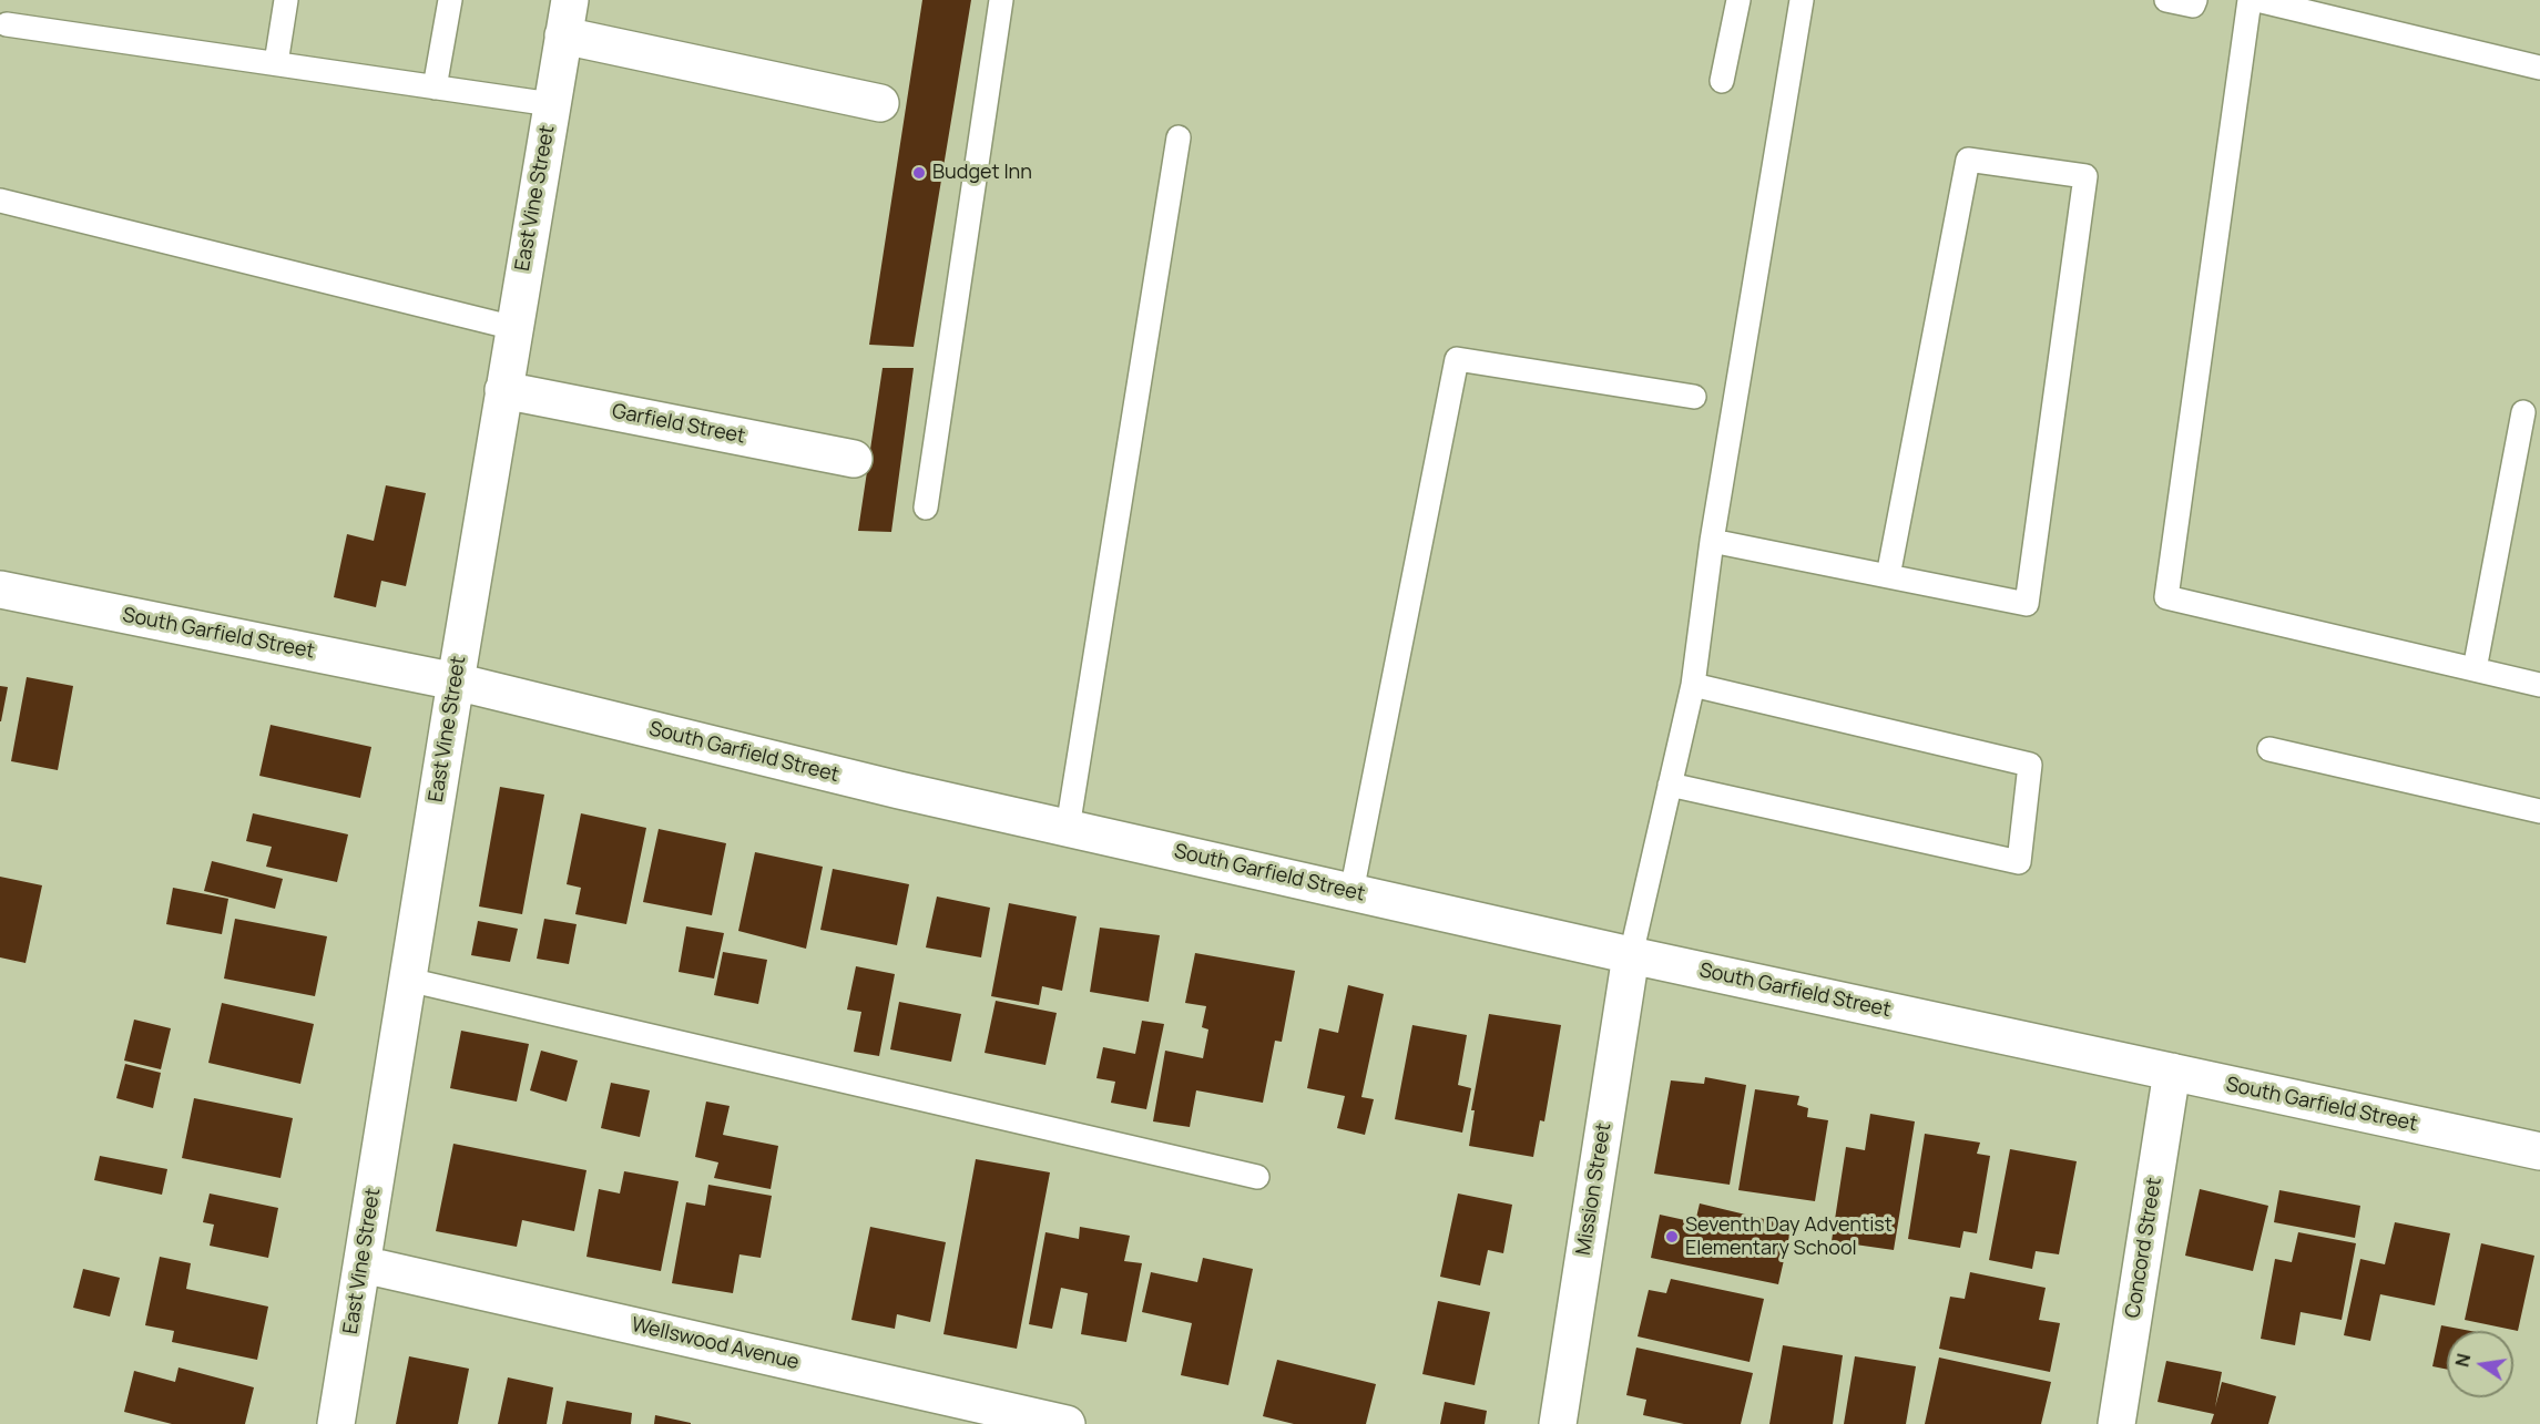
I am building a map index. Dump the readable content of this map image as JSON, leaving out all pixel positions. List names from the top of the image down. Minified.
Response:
{"streets":{"street":["East Vine Street","Garfield Street","South Garfield Street","Mission Street","Concord Street","Wellswood Avenue"]},"crossings":[["East Vine Street","Garfield Street"],["East Vine Street","South Garfield Street"],["East Vine Street","Wellswood Avenue"],["South Garfield Street","Mission Street"],["South Garfield Street","Concord Street"]],"places":["Budget Inn","Seventh Day Adventist Elementary School"],"north":"left"}
